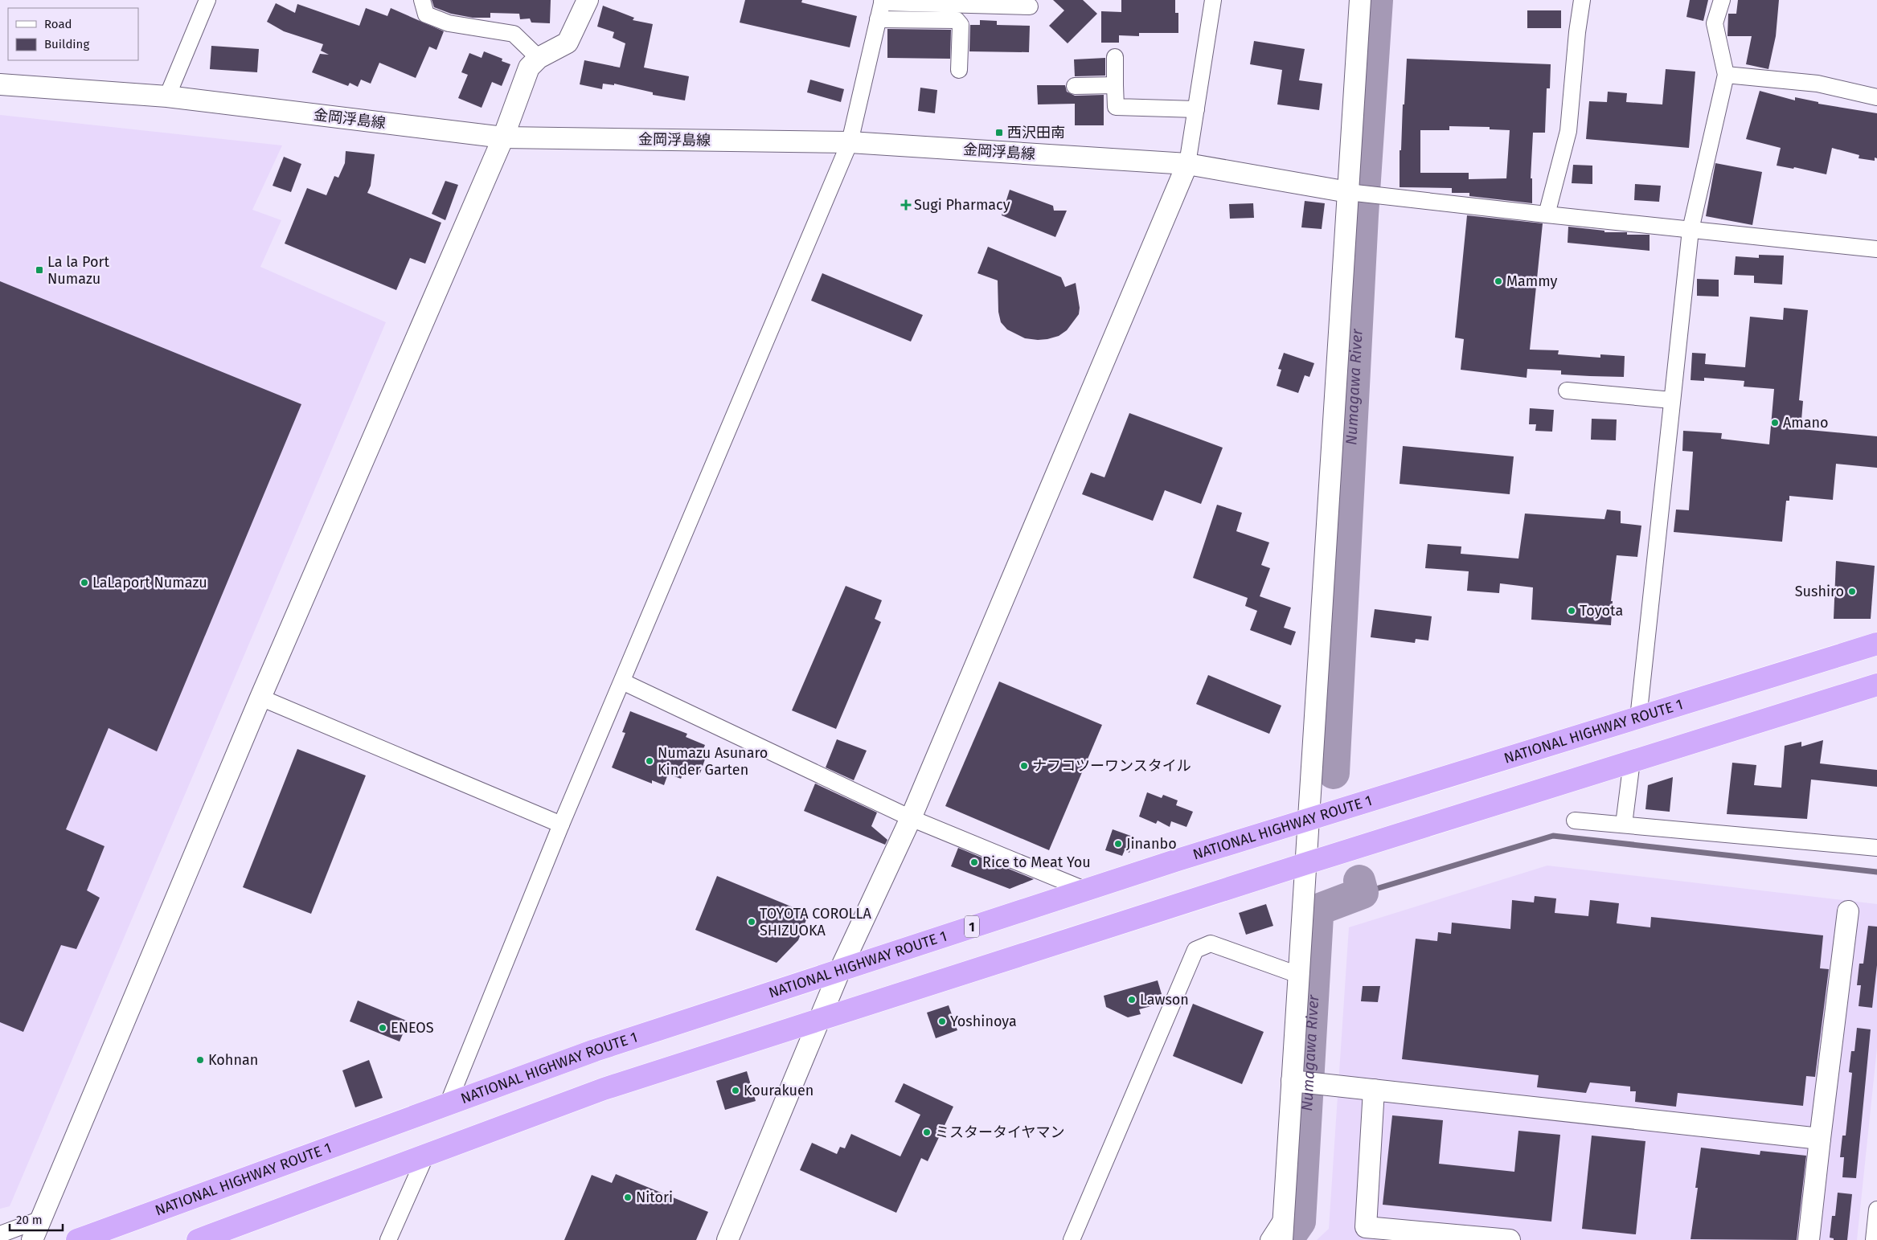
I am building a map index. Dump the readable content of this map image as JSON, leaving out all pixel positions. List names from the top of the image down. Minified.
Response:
{"streets":{"highway":["NATIONAL HIGHWAY ROUTE 1","1"],"street":["金岡浮島線"]},"water":["Numagawa River"],"places":{"transit":["西沢田南","La la Port Numazu"],"health":["Sugi Pharmacy"],"other":["Mammy","Amano","LaLaport Numazu","Sushiro","Toyota","Numazu Asunaro Kinder Garten","ナフコツーワンスタイル","Jinanbo","Rice to Meat You","TOYOTA COROLLA SHIZUOKA","Lawson","Yoshinoya","ENEOS","Kohnan","Kourakuen","ミスタータイヤマン","Nitori"]},"legend":["Road","Building"],"scale_bar":"20 m"}
